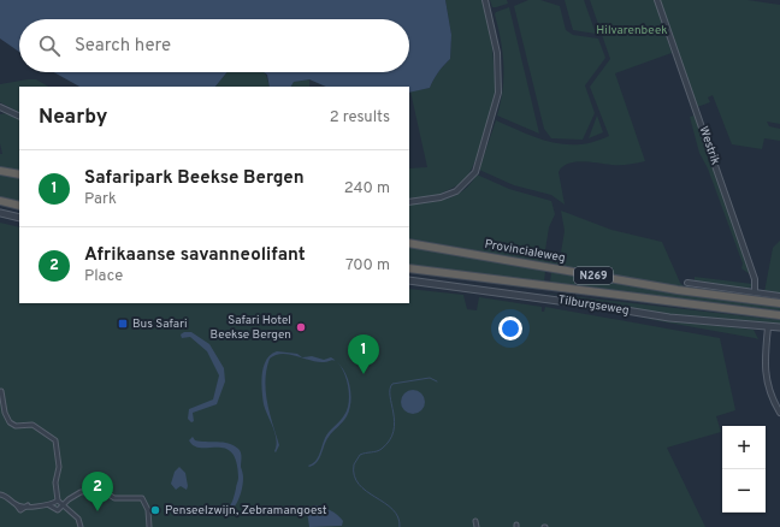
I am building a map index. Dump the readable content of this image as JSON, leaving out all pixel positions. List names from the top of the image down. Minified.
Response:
{"streets":{"highway":["Provincialeweg","N269"],"street":["Westrik","Tilburgseweg"]},"parks":["Hilvarenbeek"],"places":{"transit":["Bus Safari"],"other":["Safari Hotel Beekse Bergen","Penseelzwijn, Zebramangoest"]},"page":{"search":"Search here","heading":["Nearby","2 results"],"list":[{"mark":"1","name":"Safaripark Beekse Bergen","note":"Park","value":"240 m"},{"mark":"2","name":"Afrikaanse savanneolifant","note":"Place","value":"700 m"}],"pins":["1","2"],"map_buttons":["+","−"]}}
